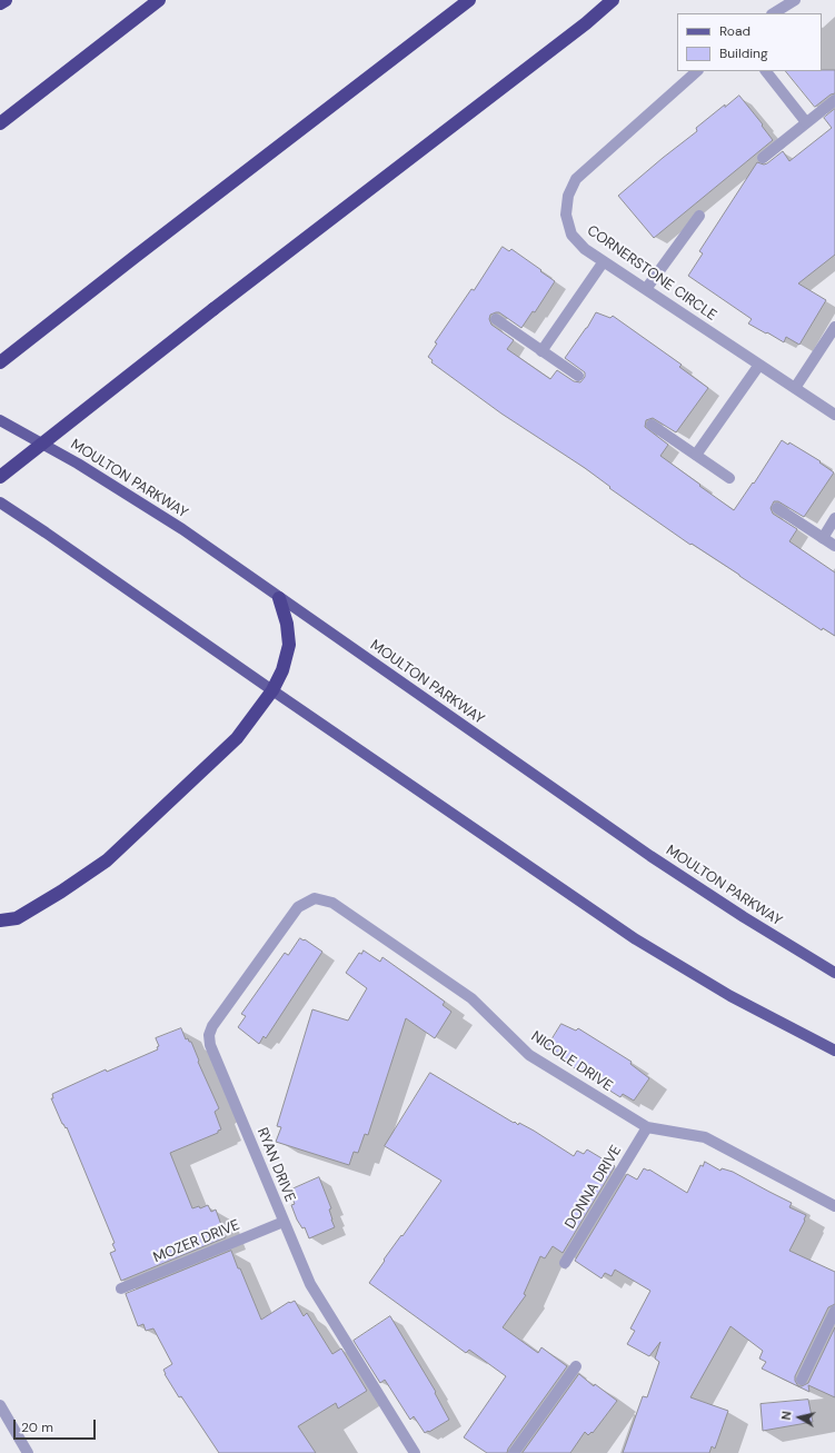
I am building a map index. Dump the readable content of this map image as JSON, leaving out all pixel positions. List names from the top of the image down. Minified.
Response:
{"streets":{"main road":["MOULTON PARKWAY"],"street":["CORNERSTONE CIRCLE","NICOLE DRIVE","RYAN DRIVE","DONNA DRIVE","MOZER DRIVE"]},"crossings":[["NICOLE DRIVE","RYAN DRIVE"],["NICOLE DRIVE","DONNA DRIVE"],["RYAN DRIVE","MOZER DRIVE"]],"legend":["Road","Building"],"scale_bar":"20 m","north":"left"}
